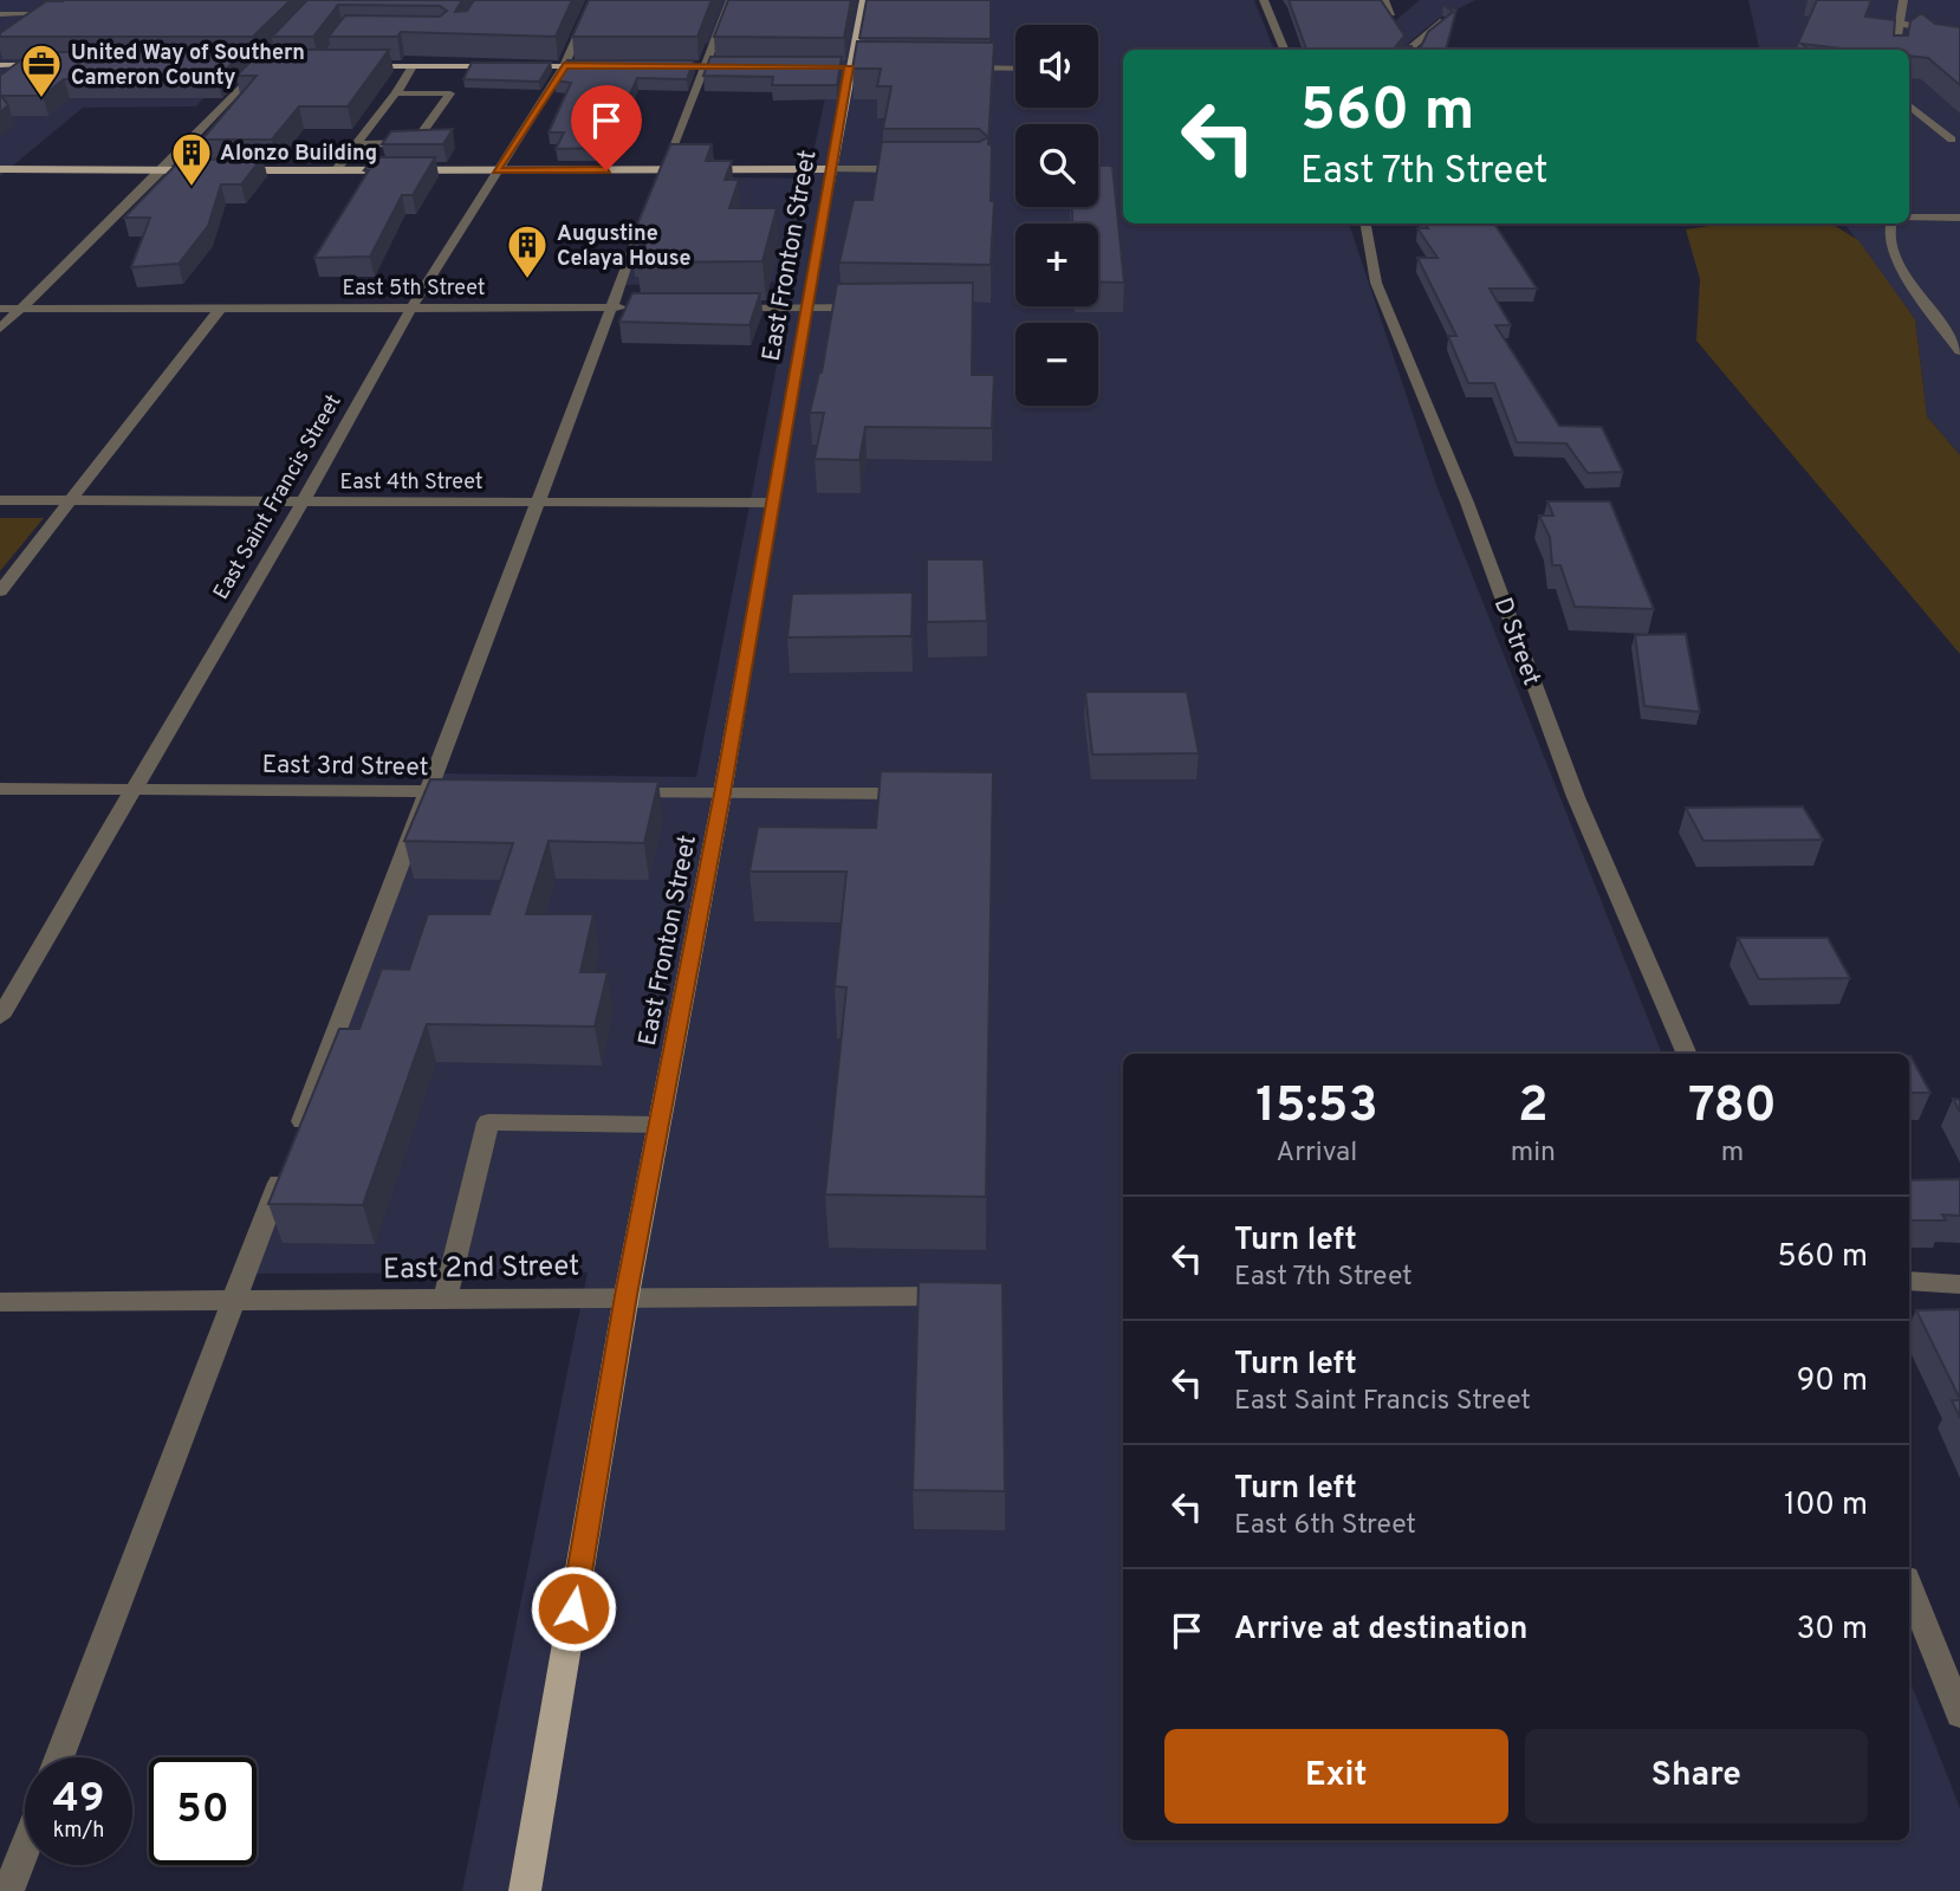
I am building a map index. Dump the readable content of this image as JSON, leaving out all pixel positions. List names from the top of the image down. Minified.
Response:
{"streets":{"main road":["East Fronton Street"],"street":["East 5th Street","East 4th Street","East Saint Francis Street","D Street","East 3rd Street","East 2nd Street"]},"crossings":[["East Fronton Street","East 4th Street"],["East Fronton Street","East 2nd Street"],["East 5th Street","East Saint Francis Street"],["East 4th Street","East Saint Francis Street"],["East Saint Francis Street","East 3rd Street"]],"places":{"office":["United Way of Southern Cameron County"],"building":["Alonzo Building","Augustine Celaya House"]},"page":{"map_buttons":["+","−"],"turn":["560 m","East 7th Street"],"eta":["15:53","Arrival","2","min","780","m"],"list":[{"name":"Turn left","note":"East 7th Street","value":"560 m"},{"name":"Turn left","note":"East Saint Francis Street","value":"90 m"},{"name":"Turn left","note":"East 6th Street","value":"100 m"},{"name":"Arrive at destination","value":"30 m"}],"buttons":["Exit","Share"],"speed":"49 km/h","limit":"50"}}
